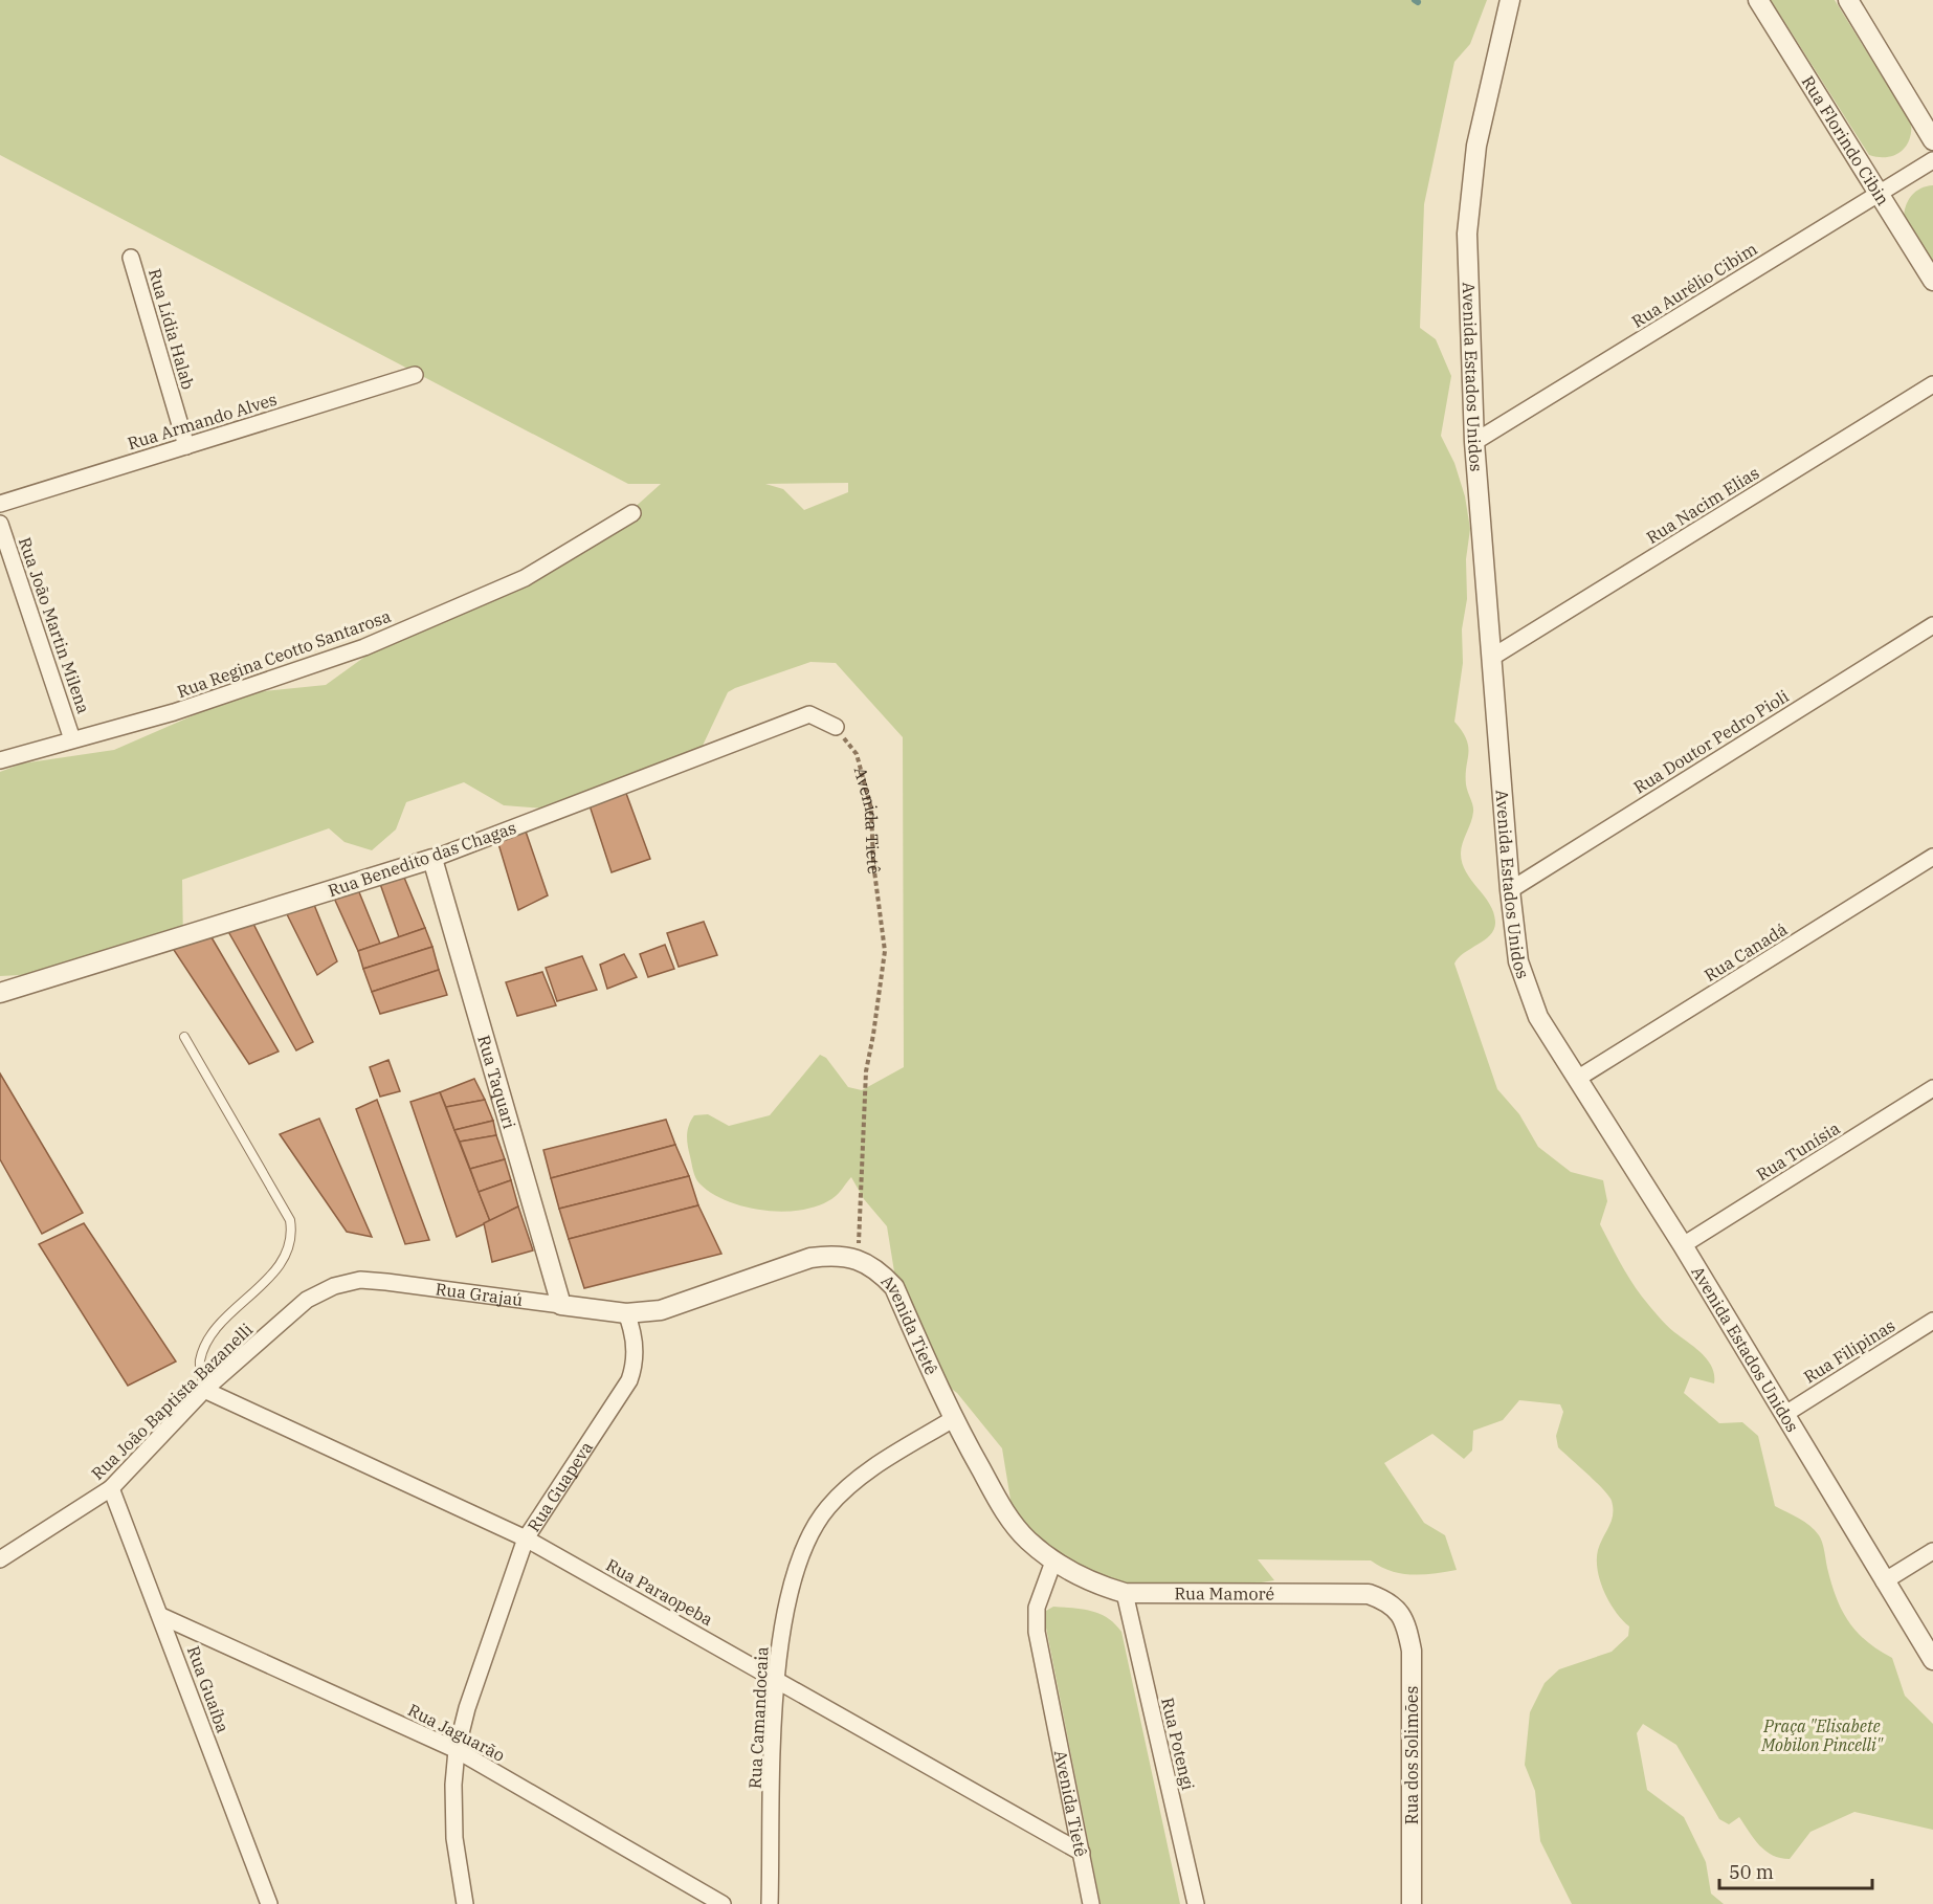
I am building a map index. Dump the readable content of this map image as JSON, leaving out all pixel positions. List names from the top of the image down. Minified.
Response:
{"streets":{"street":["Rua Florindo Cibin","Rua Aurélio Cibim","Rua Lídia Halab","Avenida Estados Unidos","Rua Armando Alves","Rua Nacim Elias","Rua João Martin Milena","Rua Regina Ceotto Santarosa","Rua Doutor Pedro Pioli","Avenida Tietê","Rua Benedito das Chagas","Rua Canadá","Rua Taquari","Rua Tunísia","Rua Grajaú","Rua Filipinas","Rua João Baptista Bazanelli","Rua Guapeva","Rua Paraopeba","Rua Mamoré","Rua Guaíba","Rua Camandocaia","Rua Jaguarão","Rua Potengi","Rua dos Solimões"]},"crossings":[["Rua Florindo Cibin","Rua Aurélio Cibim"],["Rua Aurélio Cibim","Avenida Estados Unidos"],["Rua Lídia Halab","Rua Armando Alves"],["Avenida Estados Unidos","Rua Nacim Elias"],["Avenida Estados Unidos","Rua Doutor Pedro Pioli"],["Avenida Estados Unidos","Rua Canadá"],["Avenida Estados Unidos","Rua Tunísia"],["Avenida Estados Unidos","Rua Filipinas"],["Rua João Martin Milena","Rua Regina Ceotto Santarosa"],["Avenida Tietê","Rua Benedito das Chagas"],["Avenida Tietê","Rua Paraopeba"],["Avenida Tietê","Rua Mamoré"],["Avenida Tietê","Rua Camandocaia"],["Rua Benedito das Chagas","Rua Taquari"],["Rua Taquari","Rua Grajaú"],["Rua Grajaú","Rua João Baptista Bazanelli"],["Rua Grajaú","Rua Guapeva"],["Rua João Baptista Bazanelli","Rua Paraopeba"],["Rua João Baptista Bazanelli","Rua Guaíba"],["Rua Guapeva","Rua Paraopeba"],["Rua Guapeva","Rua Jaguarão"],["Rua Paraopeba","Rua Camandocaia"],["Rua Mamoré","Rua Potengi"],["Rua Mamoré","Rua dos Solimões"],["Rua Guaíba","Rua Jaguarão"]],"parks":["Praça \"Elisabete Mobilon Pincelli\""],"scale_bar":"50 m"}
